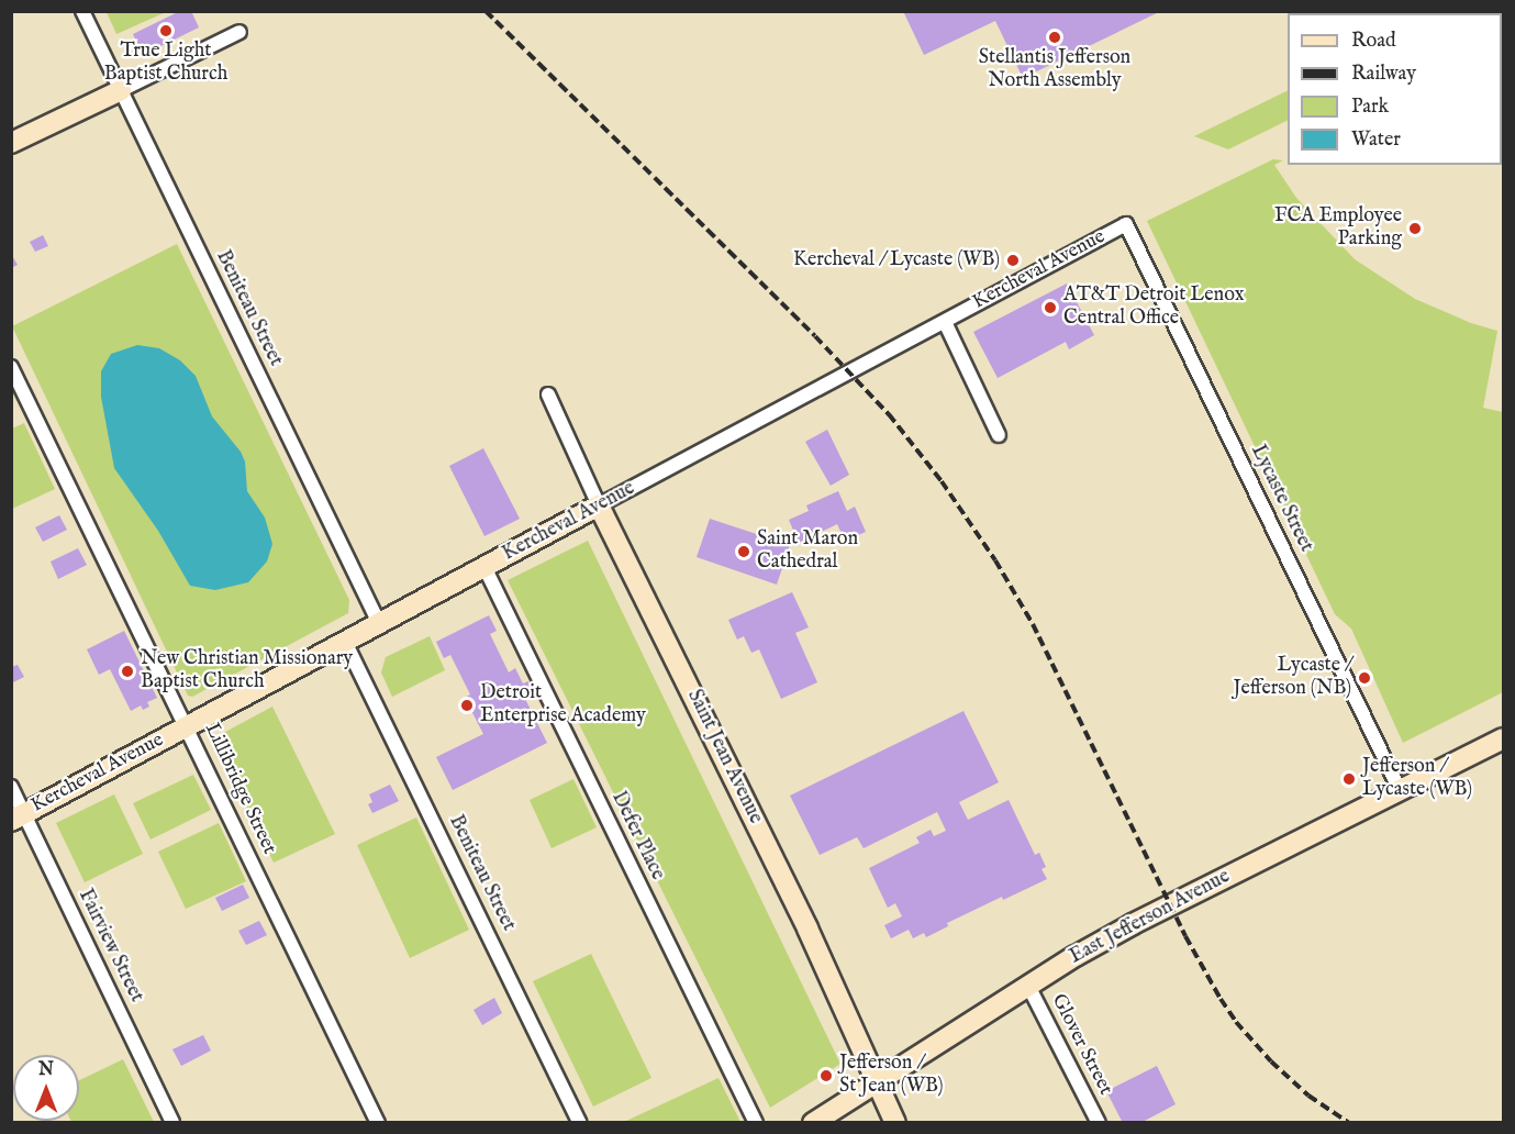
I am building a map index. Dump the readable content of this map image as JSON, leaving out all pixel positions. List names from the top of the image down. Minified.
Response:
{"streets":{"street":["Kercheval Avenue","Beniteau Street","Lycaste Street","Saint Jean Avenue","Lillibridge Street","Defer Place","East Jefferson Avenue","Fairview Street","Glover Street"]},"crossings":[["Kercheval Avenue","Beniteau Street"],["Kercheval Avenue","Lycaste Street"],["Kercheval Avenue","Saint Jean Avenue"],["Kercheval Avenue","Lillibridge Street"],["Kercheval Avenue","Defer Place"],["Kercheval Avenue","Fairview Street"],["Lycaste Street","East Jefferson Avenue"],["Saint Jean Avenue","East Jefferson Avenue"],["East Jefferson Avenue","Glover Street"]],"places":["True Light Baptist Church","Stellantis Jefferson North Assembly","FCA Employee Parking","Kercheval / Lycaste (WB)","AT&T Detroit Lenox Central Office","Saint Maron Cathedral","New Christian Missionary Baptist Church","Lycaste / Jefferson (NB)","Detroit Enterprise Academy","Jefferson / Lycaste (WB)","Jefferson / St Jean (WB)"],"legend":["Road","Railway","Park","Water"],"north":"top"}
